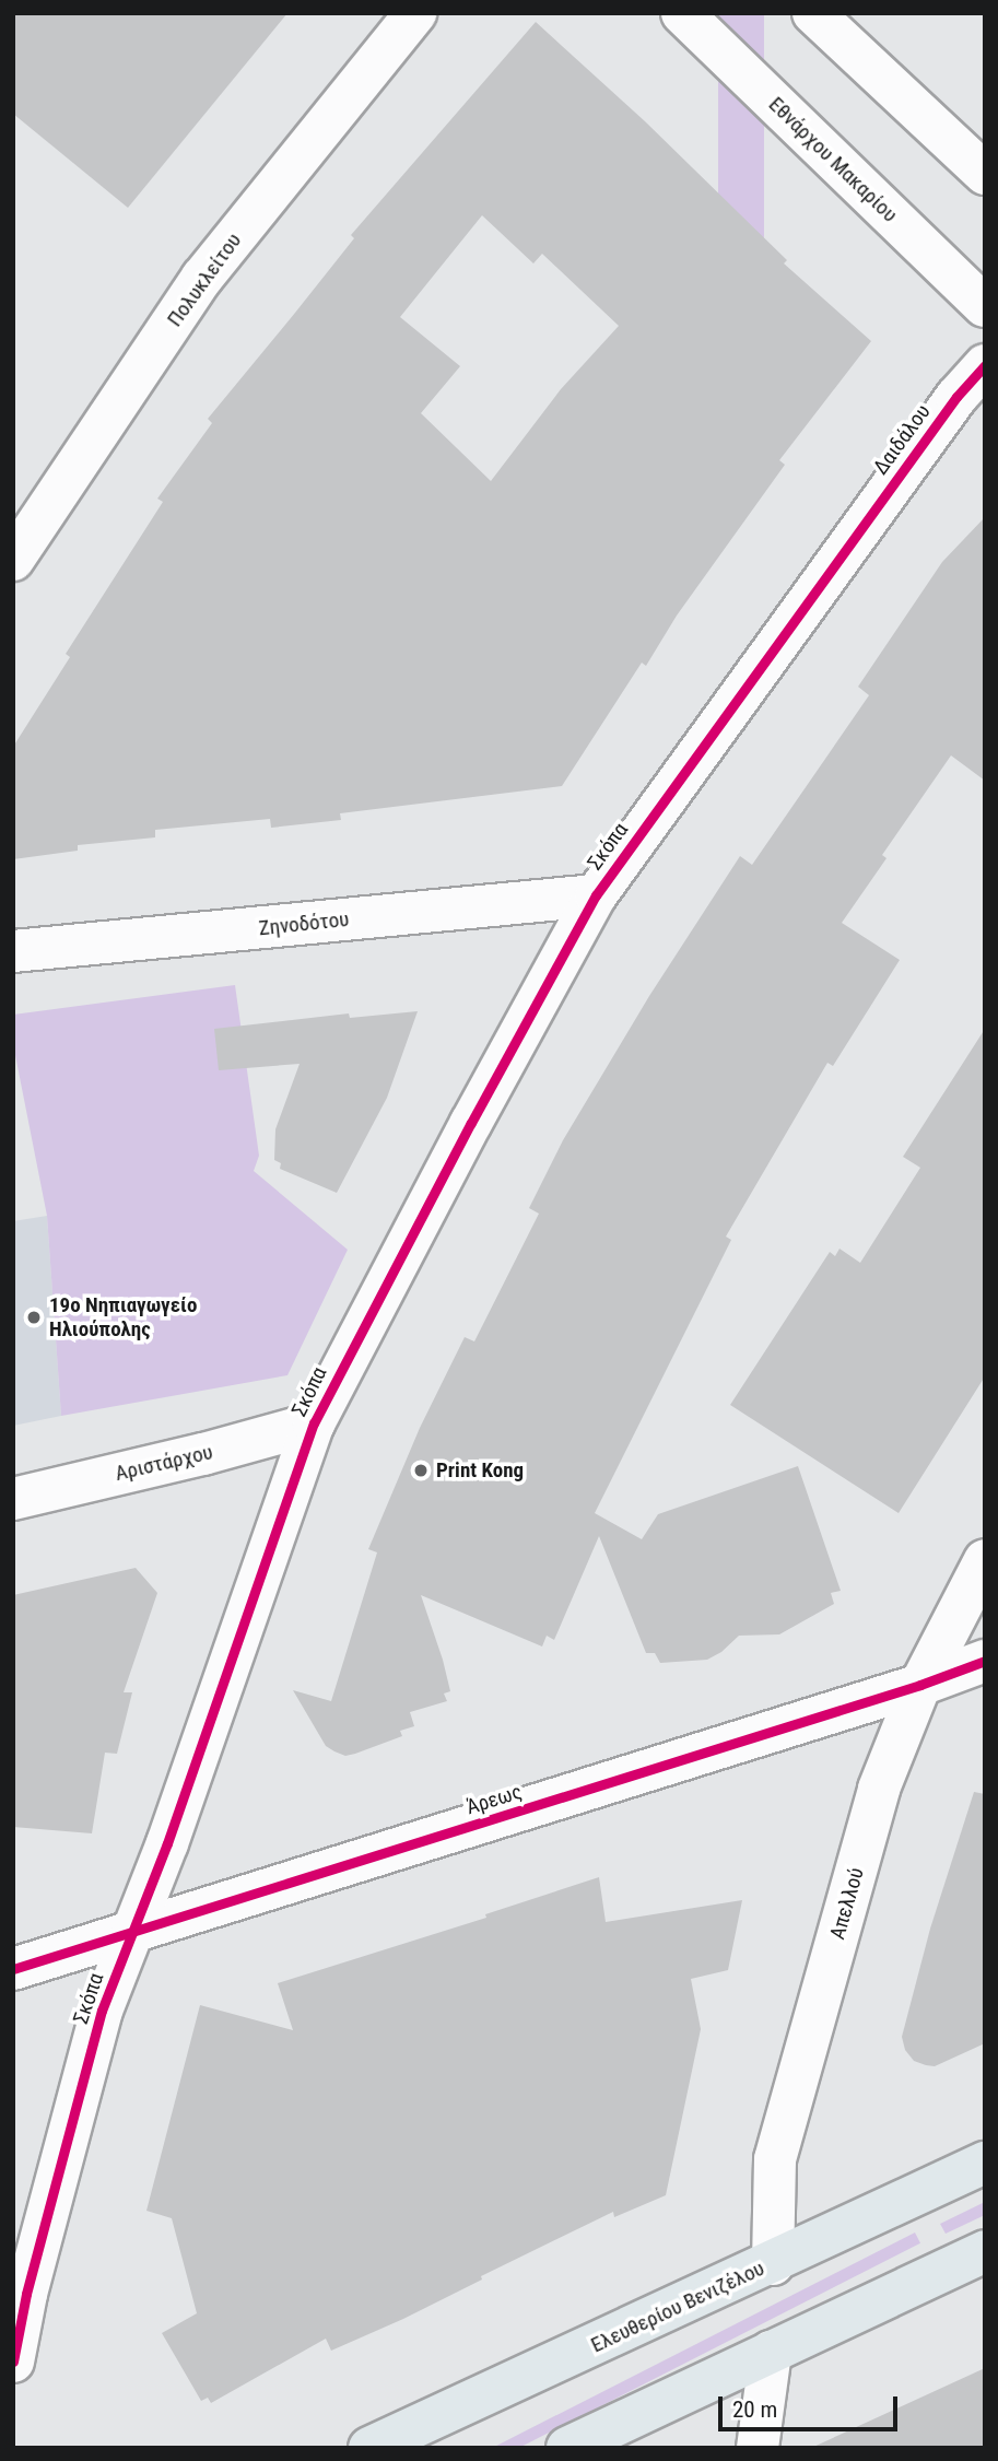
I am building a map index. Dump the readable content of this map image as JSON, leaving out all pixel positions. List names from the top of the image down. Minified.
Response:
{"streets":{"main road":["Ελευθερίου Βενιζέλου"],"street":["Εθνάρχου Μακαρίου","Πολυκλείτου","Δαιδάλου","Σκόπα","Ζηνοδότου","Αριστάρχου","Άρεως","Απελλού"]},"crossings":[["Δαιδάλου","Σκόπα"],["Σκόπα","Ζηνοδότου"],["Σκόπα","Αριστάρχου"],["Σκόπα","Άρεως"],["Άρεως","Απελλού"],["Απελλού","Ελευθερίου Βενιζέλου"]],"places":["19ο Νηπιαγωγείο Ηλιούπολης","Print Kong"],"scale_bar":"20 m"}
